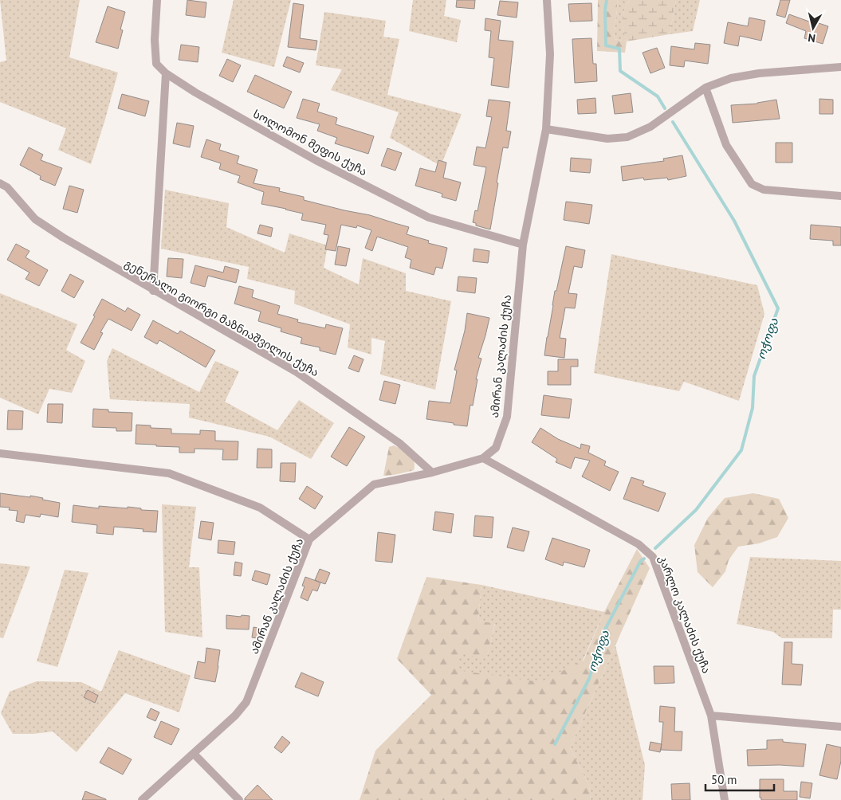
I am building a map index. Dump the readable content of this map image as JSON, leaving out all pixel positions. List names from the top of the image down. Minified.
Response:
{"streets":{"street":["სოლომონ მეფის ქუჩა","გენერალი გიორგი მაზნიაშვილის ქუჩა","ამირან კალაძის ქუჩა","კარლო კალაძის ქუჩა"]},"crossings":[["სოლომონ მეფის ქუჩა","ამირან კალაძის ქუჩა"],["გენერალი გიორგი მაზნიაშვილის ქუჩა","ამირან კალაძის ქუჩა"],["ამირან კალაძის ქუჩა","კარლო კალაძის ქუჩა"]],"water":["ოჭოფა"],"scale_bar":"50 m","north":"bottom"}
